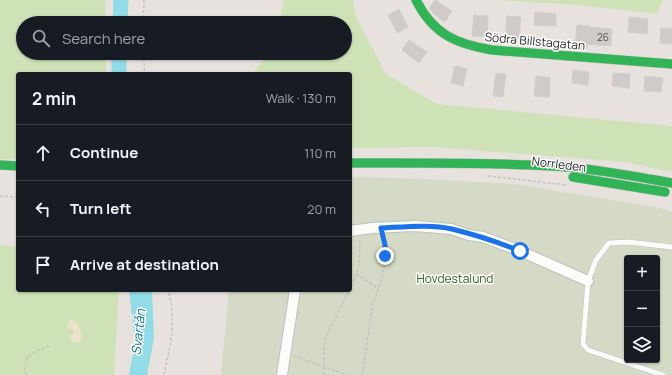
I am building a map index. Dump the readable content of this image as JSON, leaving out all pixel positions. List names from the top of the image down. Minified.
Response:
{"streets":{"main road":["Södra Billstagatan","Norrleden"]},"water":["Svartån"],"parks":["Hovdestalund"],"house_numbers":["26"],"page":{"search":"Search here","heading":["2 min","Walk · 130 m"],"list":[["Continue","110 m"],["Turn left","20 m"],"Arrive at destination"],"map_buttons":["+","−"]}}
